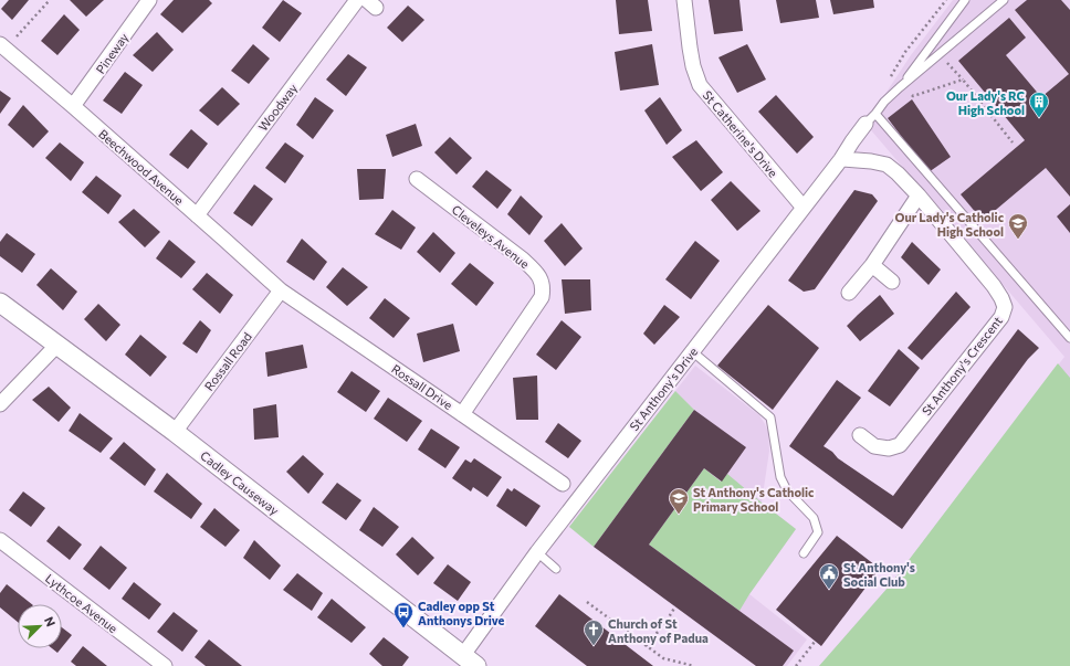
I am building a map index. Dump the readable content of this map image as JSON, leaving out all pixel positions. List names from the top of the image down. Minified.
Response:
{"streets":{"street":["Pineway","Woodway","St Catherine's Drive","Beechwood Avenue","Cleveleys Avenue","Rossall Road","St Anthony's Crescent","Rossall Drive","St Anthony's Drive","Cadley Causeway","Lythcoe Avenue"]},"crossings":[["Pineway","Beechwood Avenue"],["Woodway","Beechwood Avenue"],["St Catherine's Drive","St Anthony's Drive"],["Beechwood Avenue","Rossall Road"],["Beechwood Avenue","Rossall Drive"],["Cleveleys Avenue","Rossall Drive"],["Rossall Road","Rossall Drive"],["Rossall Road","Cadley Causeway"],["St Anthony's Crescent","St Anthony's Drive"],["St Anthony's Drive","Cadley Causeway"]],"places":{"building":["Our Lady's RC High School"],"school or university":["Our Lady's Catholic High School","St Anthony's Catholic Primary School"],"public building":["St Anthony's Social Club"],"bus stop":["Cadley opp St Anthonys Drive"],"church":["Church of St Anthony of Padua"]},"north":"top right"}
